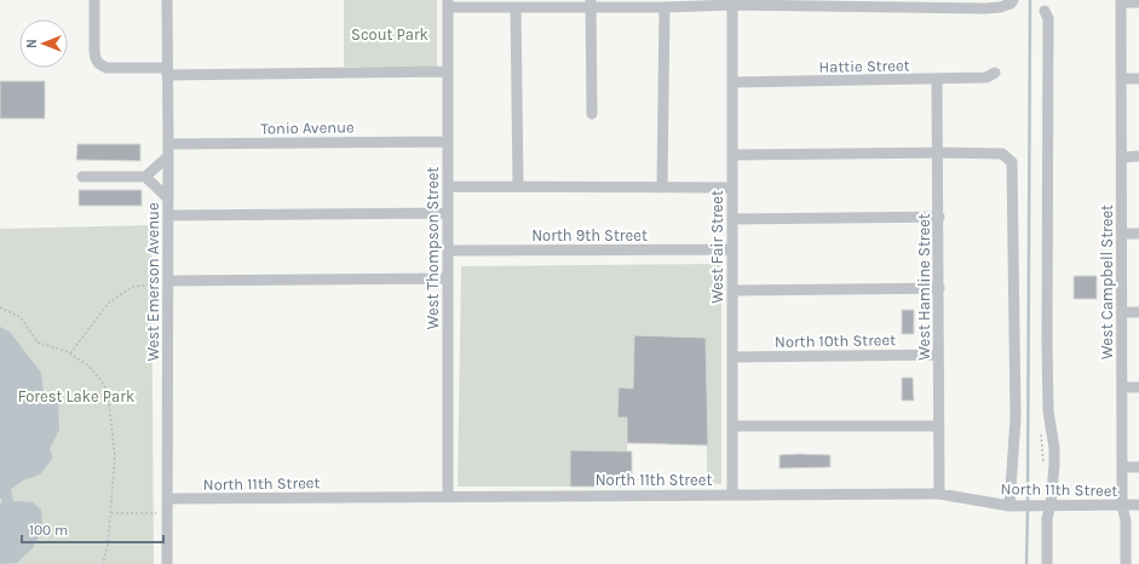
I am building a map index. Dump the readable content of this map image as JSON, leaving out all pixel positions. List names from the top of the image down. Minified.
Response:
{"streets":{"street":["Hattie Street","Tonio Avenue","North 9th Street","West Fair Street","West Thompson Street","West Emerson Avenue","West Campbell Street","West Hamline Street","North 10th Street","North 11th Street"]},"crossings":[["Hattie Street","West Fair Street"],["Hattie Street","West Hamline Street"],["Tonio Avenue","West Thompson Street"],["Tonio Avenue","West Emerson Avenue"],["North 9th Street","West Fair Street"],["North 9th Street","West Thompson Street"],["West Fair Street","North 10th Street"],["West Fair Street","North 11th Street"],["West Thompson Street","North 11th Street"],["West Emerson Avenue","North 11th Street"],["West Campbell Street","North 11th Street"],["West Hamline Street","North 10th Street"],["West Hamline Street","North 11th Street"]],"parks":["Scout Park","Forest Lake Park"],"scale_bar":"100 m","north":"left"}
